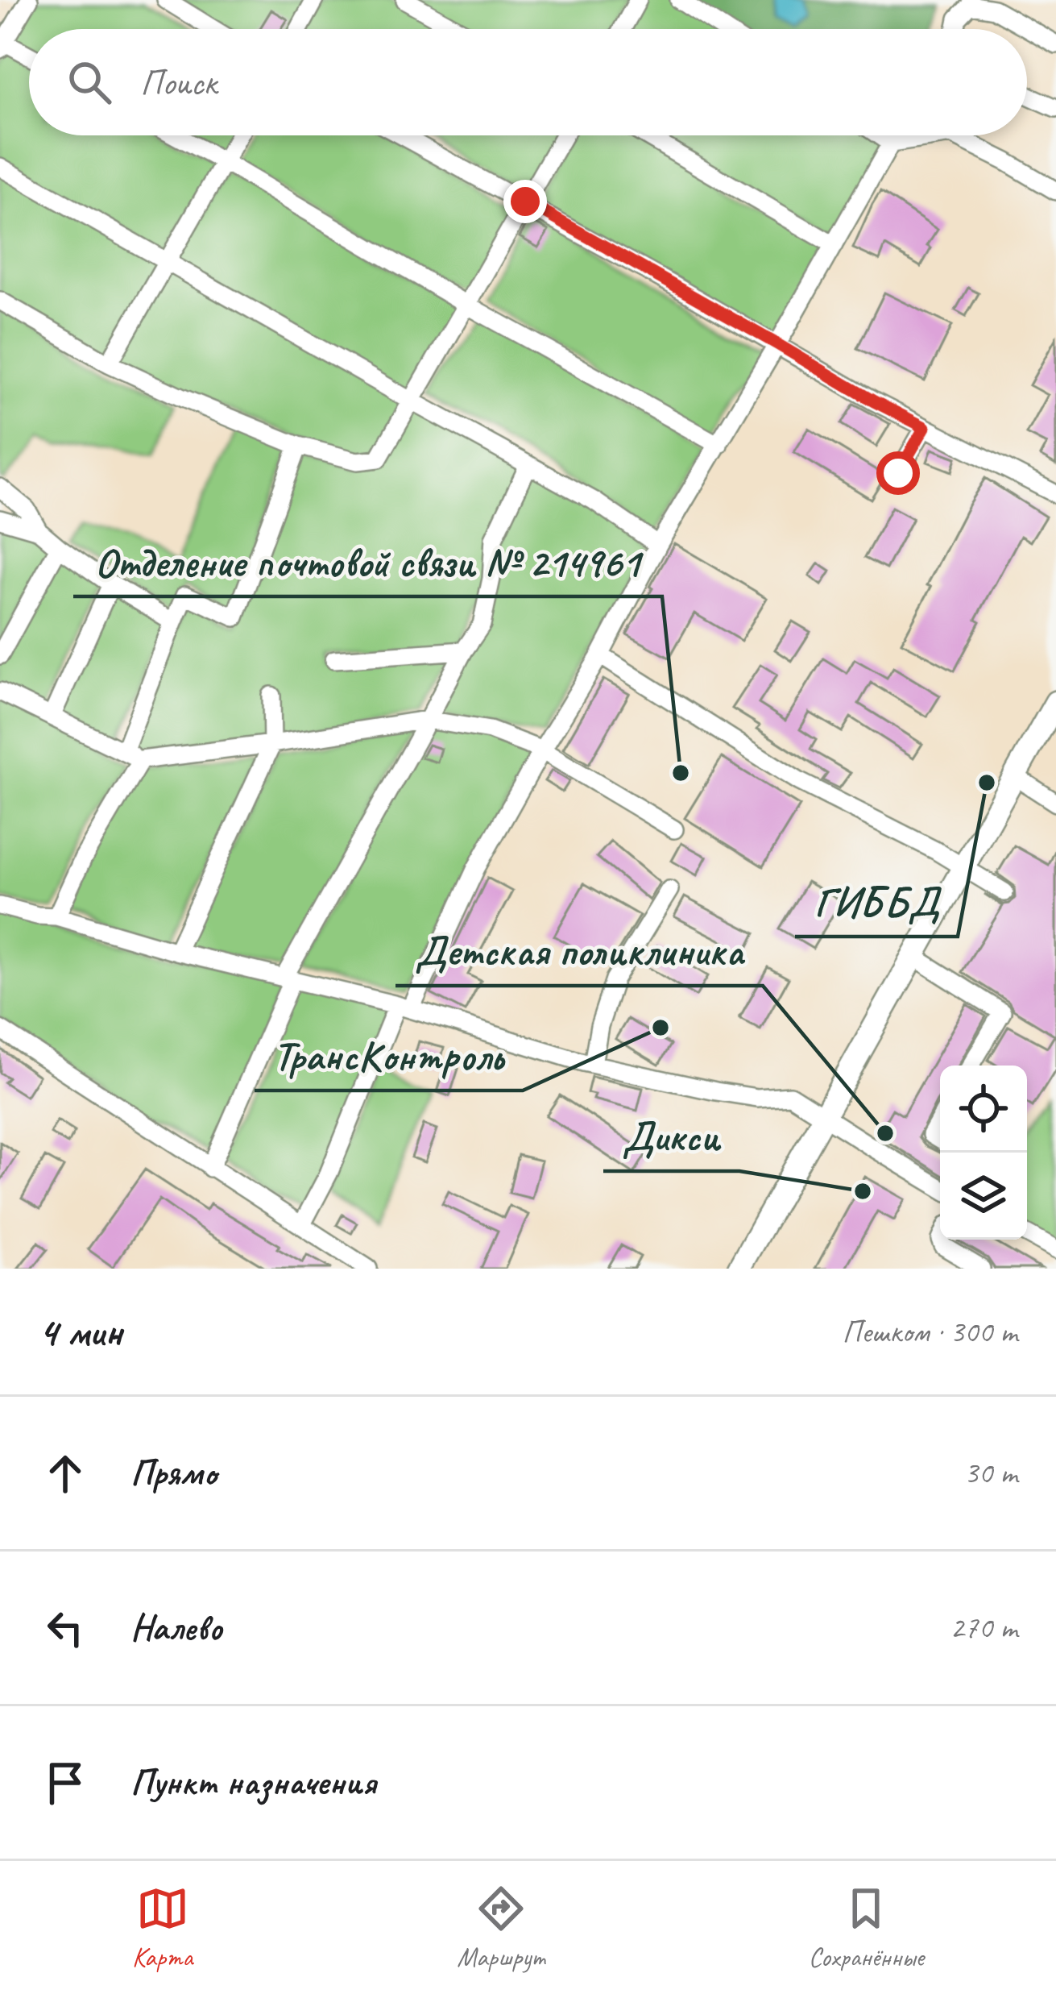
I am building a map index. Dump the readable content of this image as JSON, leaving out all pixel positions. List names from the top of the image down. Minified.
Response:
{"places":["Отделение почтовой связи № 214961","ГИББД","ТрансКонтроль","Детская поликлиника","Дикси"],"page":{"search":"Поиск","heading":["4 мин","Пешком · 300 m"],"list":[["Прямо","30 m"],["Налево","270 m"],"Пункт назначения"],"nav":["Карта","Маршрут","Сохранённые"]}}
